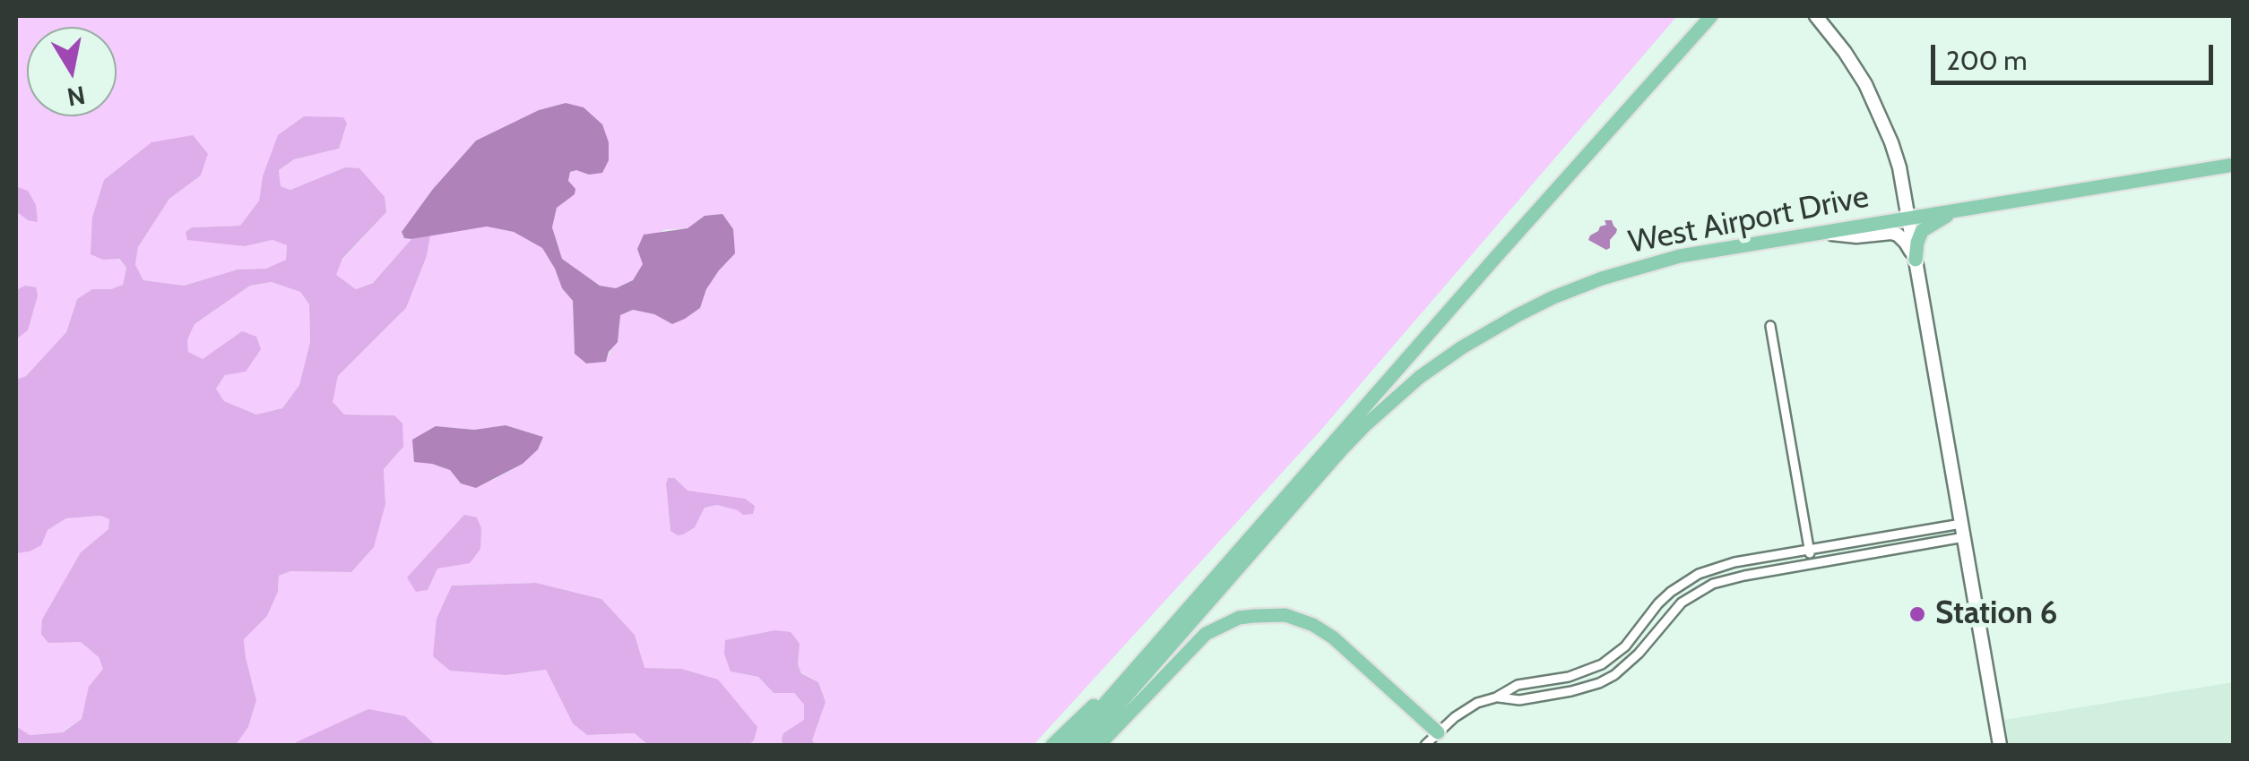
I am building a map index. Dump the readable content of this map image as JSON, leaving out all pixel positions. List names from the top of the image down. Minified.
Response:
{"streets":{"main road":["West Airport Drive"]},"places":["Station 6"],"scale_bar":"200 m","north":"bottom"}
